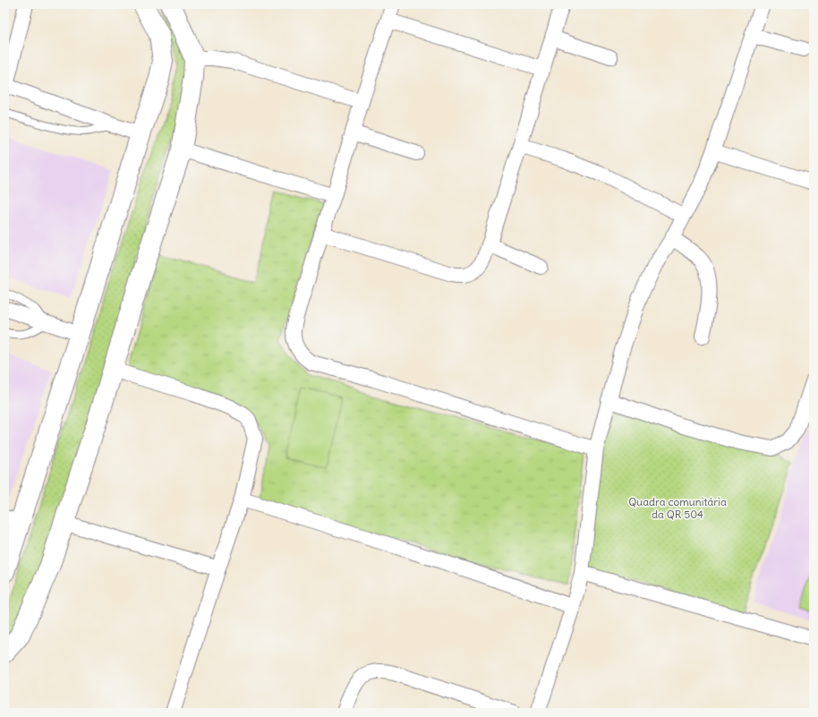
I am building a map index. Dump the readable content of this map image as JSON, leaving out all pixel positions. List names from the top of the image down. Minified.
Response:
{"parks":["Quadra comunitária da QR 504"]}
